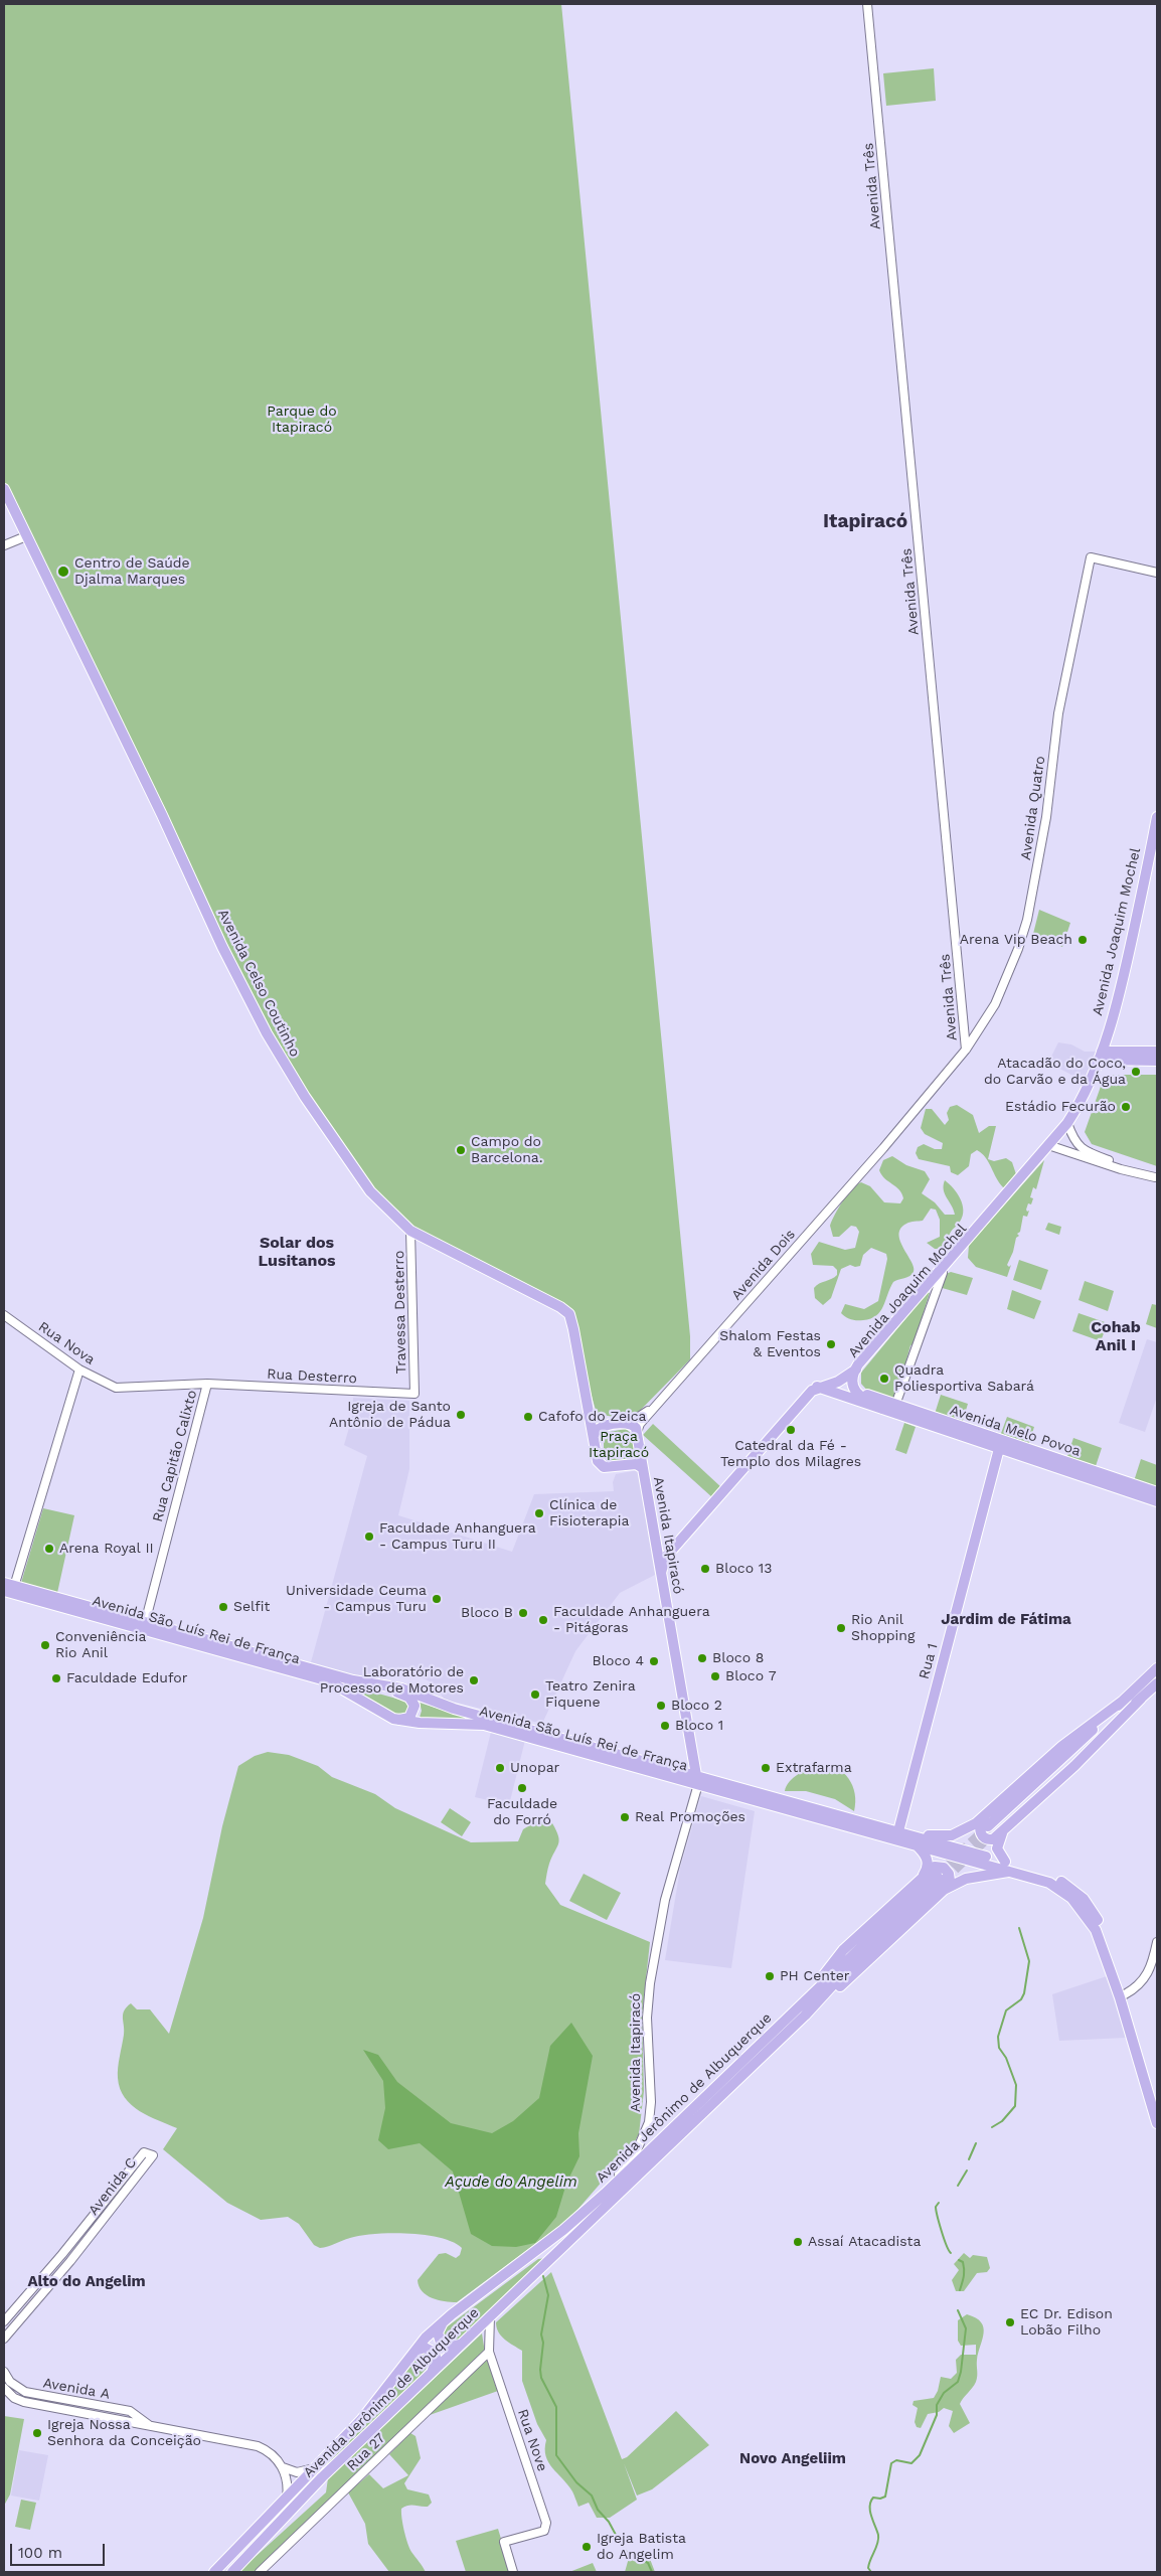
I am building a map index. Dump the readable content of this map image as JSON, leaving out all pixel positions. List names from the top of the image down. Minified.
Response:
{"streets":{"main road":["Avenida Joaquim Mochel","Avenida Celso Coutinho","Avenida Melo Povoa","Avenida Itapiracó","Avenida São Luís Rei de França","Rua 1","Avenida Jerônimo de Albuquerque"],"street":["Avenida Três","Avenida Quatro","Avenida Dois","Travessa Desterro","Rua Nova","Rua Desterro","Rua Capitão Calixto","Avenida C","Avenida A","Rua Nove","Rua 27"]},"crossings":[["Avenida Três","Avenida Quatro"],["Avenida Três","Avenida Dois"],["Avenida Joaquim Mochel","Avenida Melo Povoa"],["Avenida Celso Coutinho","Avenida Dois"],["Avenida Celso Coutinho","Travessa Desterro"],["Avenida Celso Coutinho","Avenida Itapiracó"],["Avenida Dois","Avenida Itapiracó"],["Travessa Desterro","Rua Desterro"],["Rua Nova","Rua Desterro"],["Rua Nova","Rua Capitão Calixto"],["Rua Desterro","Rua Capitão Calixto"],["Avenida Melo Povoa","Rua 1"],["Rua Capitão Calixto","Avenida São Luís Rei de França"],["Avenida Itapiracó","Avenida São Luís Rei de França"],["Avenida Itapiracó","Avenida Jerônimo de Albuquerque"],["Avenida São Luís Rei de França","Rua 1"],["Avenida Jerônimo de Albuquerque","Rua Nove"],["Rua Nove","Rua 27"]],"districts":["Itapiracó","Solar dos Lusitanos","Cohab Anil I","Jardim de Fátima","Alto do Angelim","Novo Angeliim"],"water":["Açude do Angelim"],"parks":["Parque do Itapiracó","Praça Itapiracó"],"places":["Centro de Saúde Djalma Marques","Arena Vip Beach","Atacadão do Coco, do Carvão e da Água","Estádio Fecurão","Campo do Barcelona.","Shalom Festas & Eventos","Quadra Poliesportiva Sabará","Igreja de Santo Antônio de Pádua","Cafofo do Zeica","Catedral da Fé - Templo dos Milagres","Clínica de Fisioterapia","Faculdade Anhanguera - Campus Turu II","Arena Royal II","Bloco 13","Universidade Ceuma - Campus Turu","Selfit","Bloco B","Faculdade Anhanguera - Pitágoras","Rio Anil Shopping","Conveniência Rio Anil","Bloco 8","Bloco 4","Bloco 7","Faculdade Edufor","Laboratório de Processo de Motores","Teatro Zenira Fiquene","Bloco 2","Bloco 1","Unopar","Extrafarma","Faculdade do Forró","Real Promoções","PH Center","Assaí Atacadista","EC Dr. Edison Lobão Filho","Igreja Nossa Senhora da Conceição","Igreja Batista do Angelim"],"scale_bar":"100 m"}
